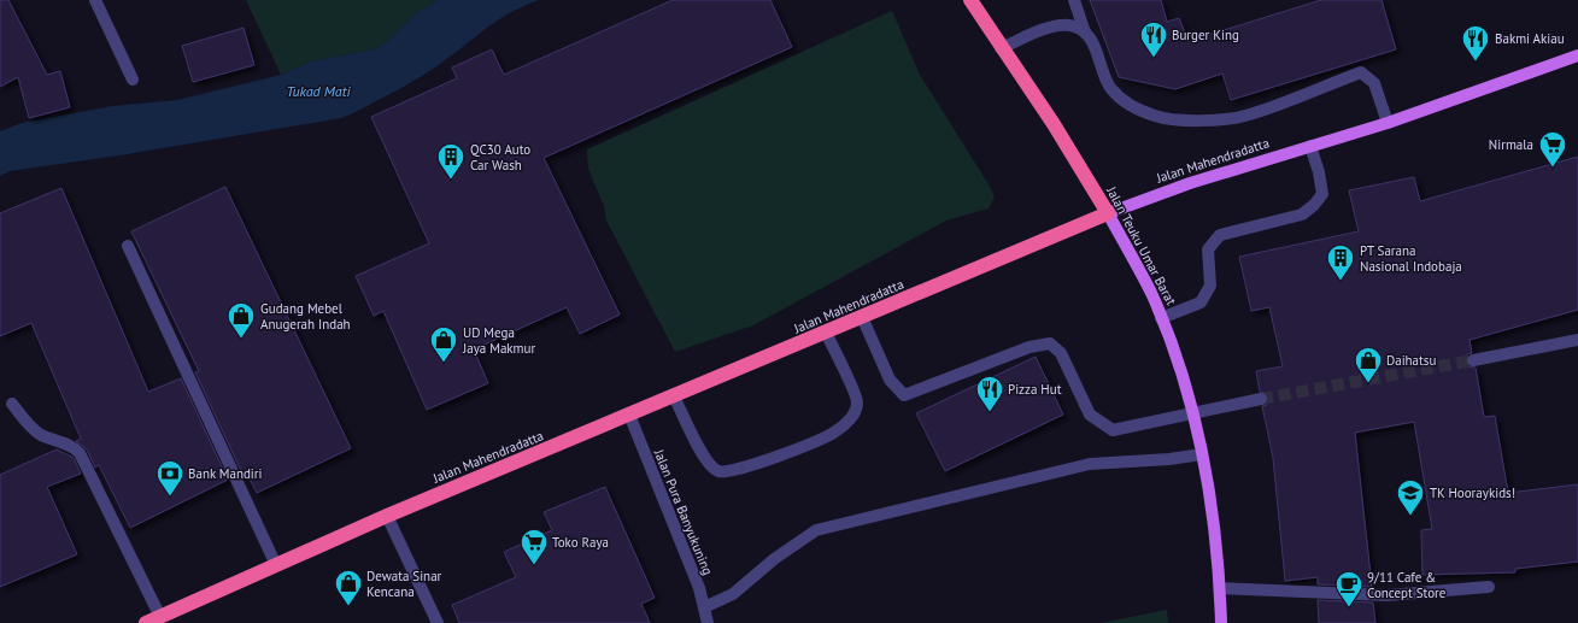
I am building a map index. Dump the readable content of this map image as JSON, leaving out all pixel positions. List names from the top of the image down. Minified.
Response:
{"streets":{"highway":["Jalan Mahendradatta","Jalan Teuku Umar Barat"],"street":["Jalan Pura Banyukuning"]},"crossings":[["Jalan Mahendradatta","Jalan Teuku Umar Barat"],["Jalan Mahendradatta","Jalan Pura Banyukuning"]],"water":["Tukad Mati"],"places":{"restaurant":["Burger King","Bakmi Akiau","Pizza Hut"],"supermarket":["Nirmala","Toko Raya"],"building":["QC30 Auto Car Wash","PT Sarana Nasional Indobaja"],"shop":["Gudang Mebel Anugerah Indah","UD Mega Jaya Makmur","Daihatsu","Dewata Sinar Kencana"],"bank":["Bank Mandiri"],"school or university":["TK Hooraykids!"],"cafe":["9/11 Cafe & Concept Store"]}}
